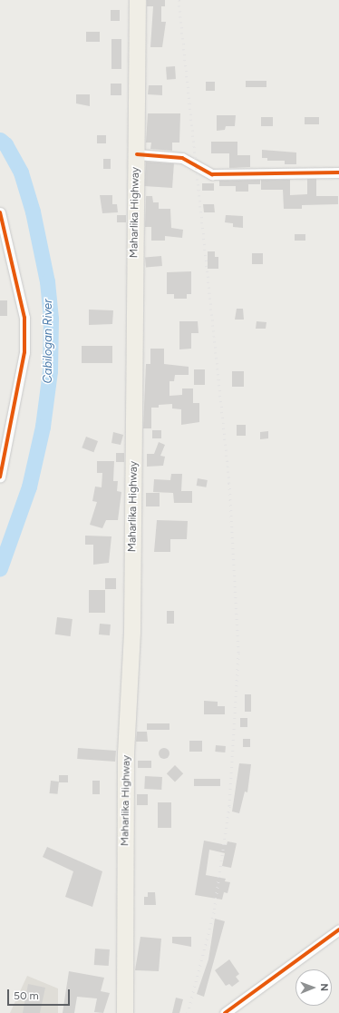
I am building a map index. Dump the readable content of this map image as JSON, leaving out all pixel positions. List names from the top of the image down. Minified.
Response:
{"streets":{"highway":["Maharlika Highway"]},"water":["Cabilogan River"],"scale_bar":"50 m","north":"right"}
